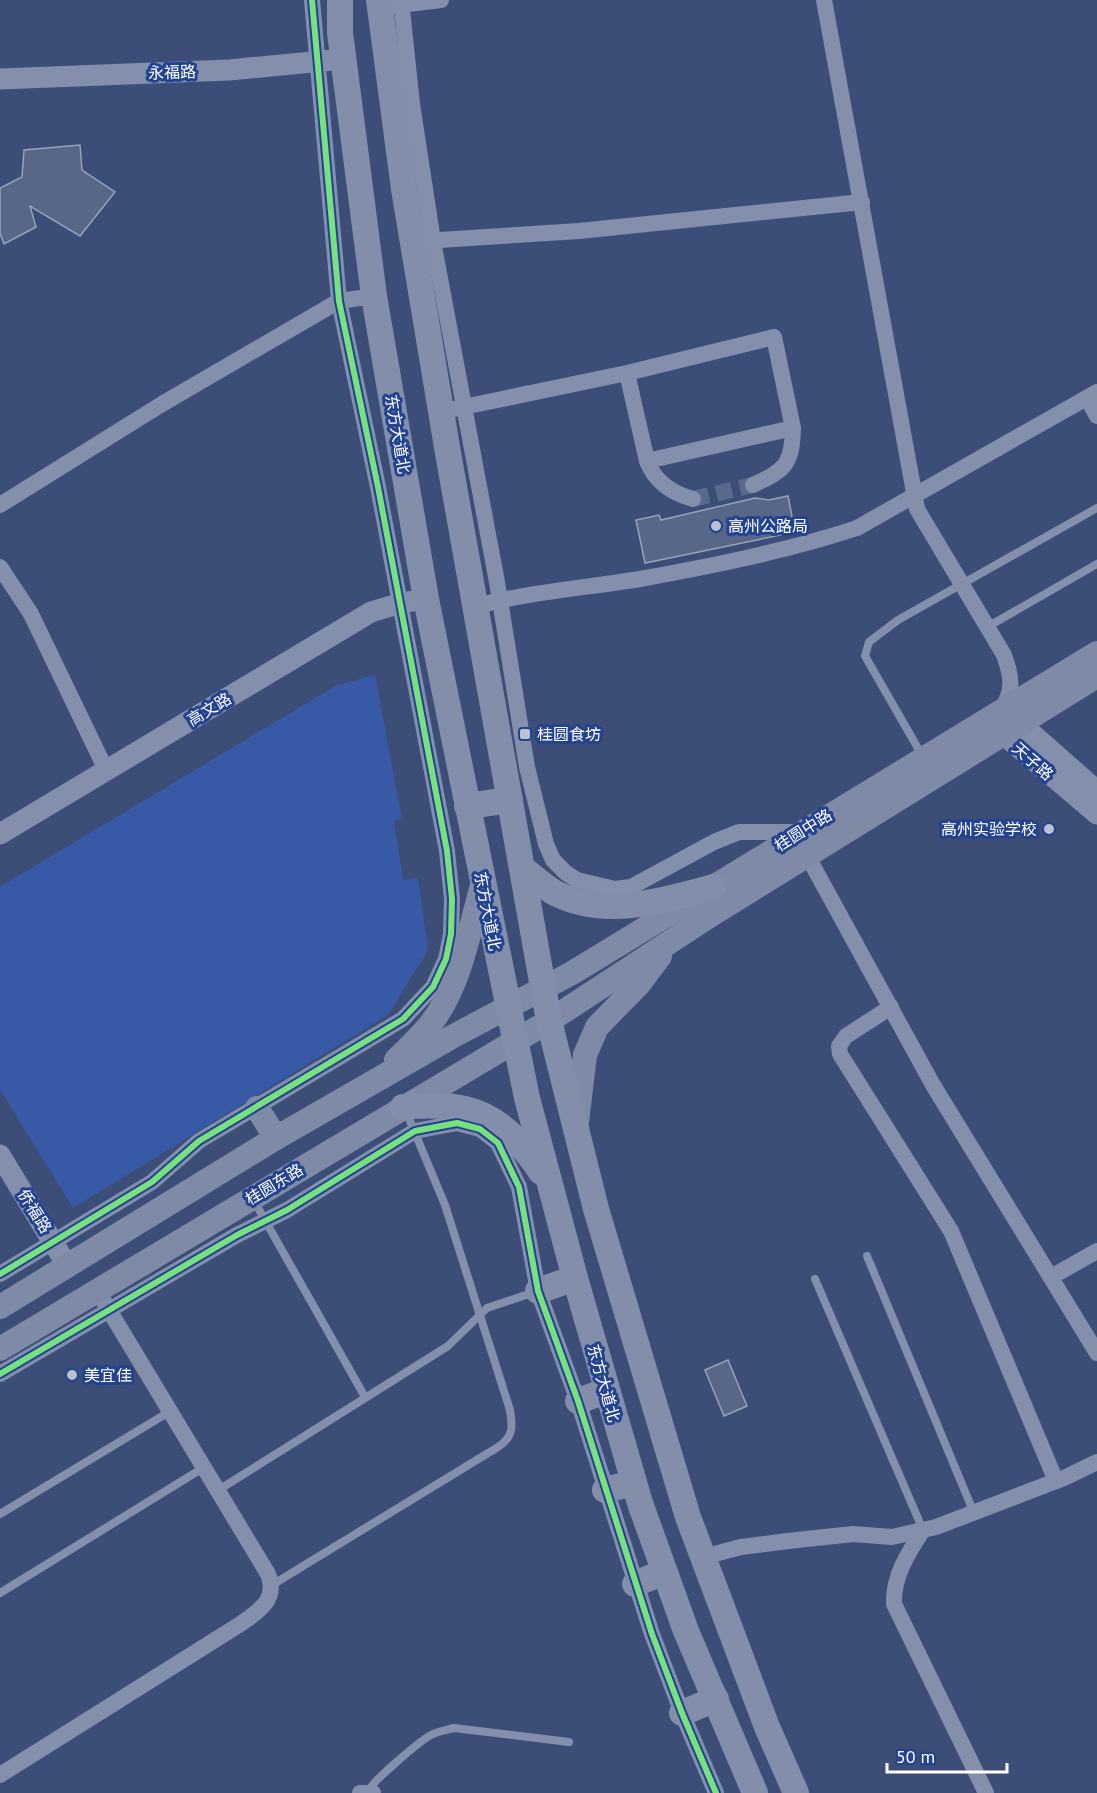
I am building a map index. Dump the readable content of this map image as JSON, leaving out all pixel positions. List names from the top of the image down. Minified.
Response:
{"streets":{"main road":["东方大道北","桂圆中路","桂圆东路"],"street":["永福路","高文路","天子路","侨福路"]},"crossings":[["永福路","东方大道北"],["东方大道北","高文路"],["东方大道北","桂圆中路"],["东方大道北","桂圆东路"],["天子路","桂圆中路"],["桂圆中路","桂圆东路"]],"places":{"other":["高州公路局","高州实验学校","美宜佳"],"transit":["桂圆食坊"]},"scale_bar":"50 m"}
